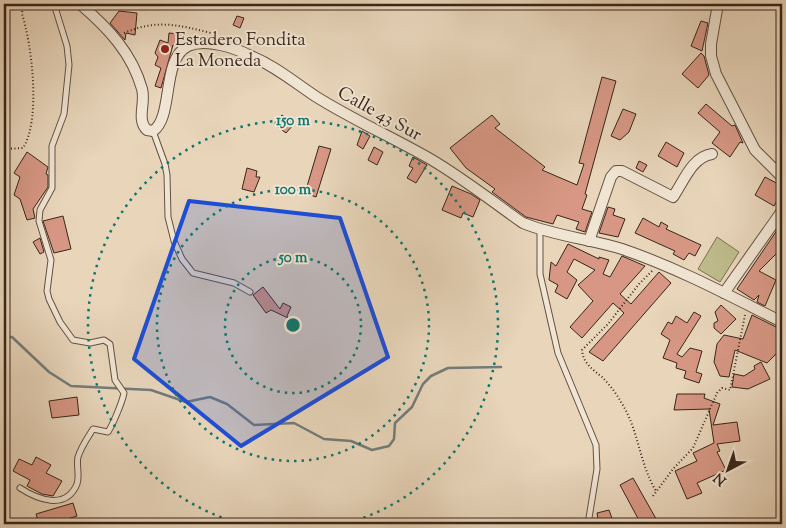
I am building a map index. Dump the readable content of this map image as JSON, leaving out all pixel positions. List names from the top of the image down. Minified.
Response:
{"streets":{"street":["Calle 43 Sur"]},"places":["Estadero Fondita La Moneda"],"north":"bottom left","rings":["150 m","100 m","50 m"]}
